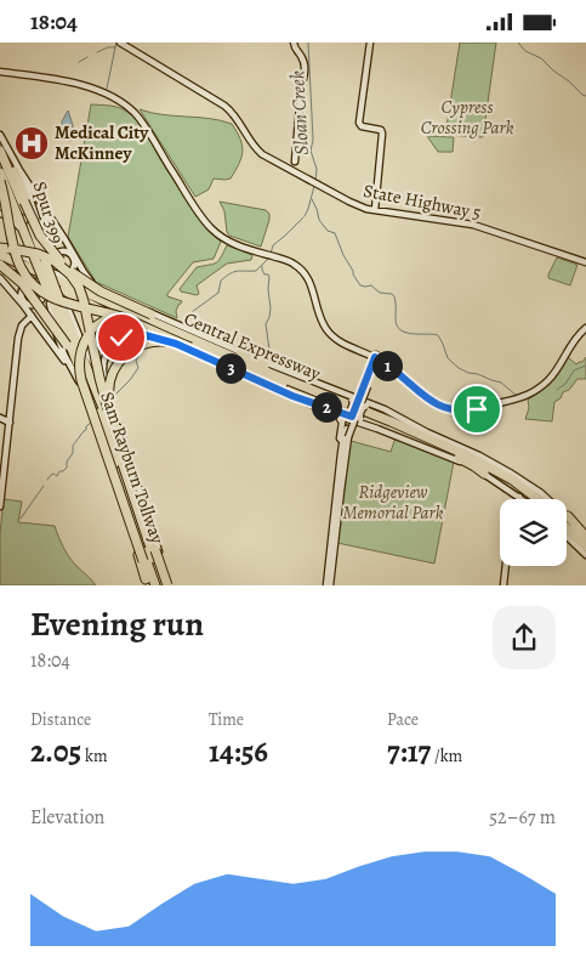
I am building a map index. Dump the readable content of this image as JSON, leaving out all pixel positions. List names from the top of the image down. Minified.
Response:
{"streets":{"highway":["Central Expressway","Sam Rayburn Tollway"],"main road":["State Highway 5","Spur 399"]},"crossings":[["Spur 399","Sam Rayburn Tollway"]],"water":["Sloan Creek"],"parks":["Cypress Crossing Park","Ridgeview Memorial Park"],"places":{"hospital":["Medical City McKinney"]},"page":{"status":"18:04","pins":["1","3","2"],"heading":["Evening run","18:04"],"stats":[["Distance","2.05 km"],["Time","14:56"],["Pace","7:17 /km"]],"chart":["Elevation","52–67 m"]}}
